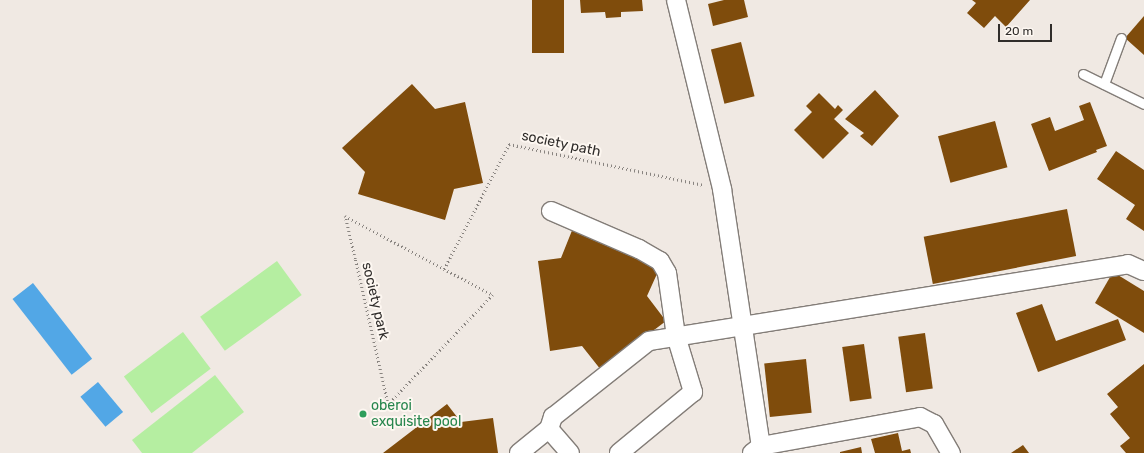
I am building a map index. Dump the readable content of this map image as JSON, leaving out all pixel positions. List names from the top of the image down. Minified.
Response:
{"streets":{"path":["society path","society park"]},"crossings":[["society path","society park"]],"places":["oberoi exquisite pool"],"scale_bar":"20 m"}
